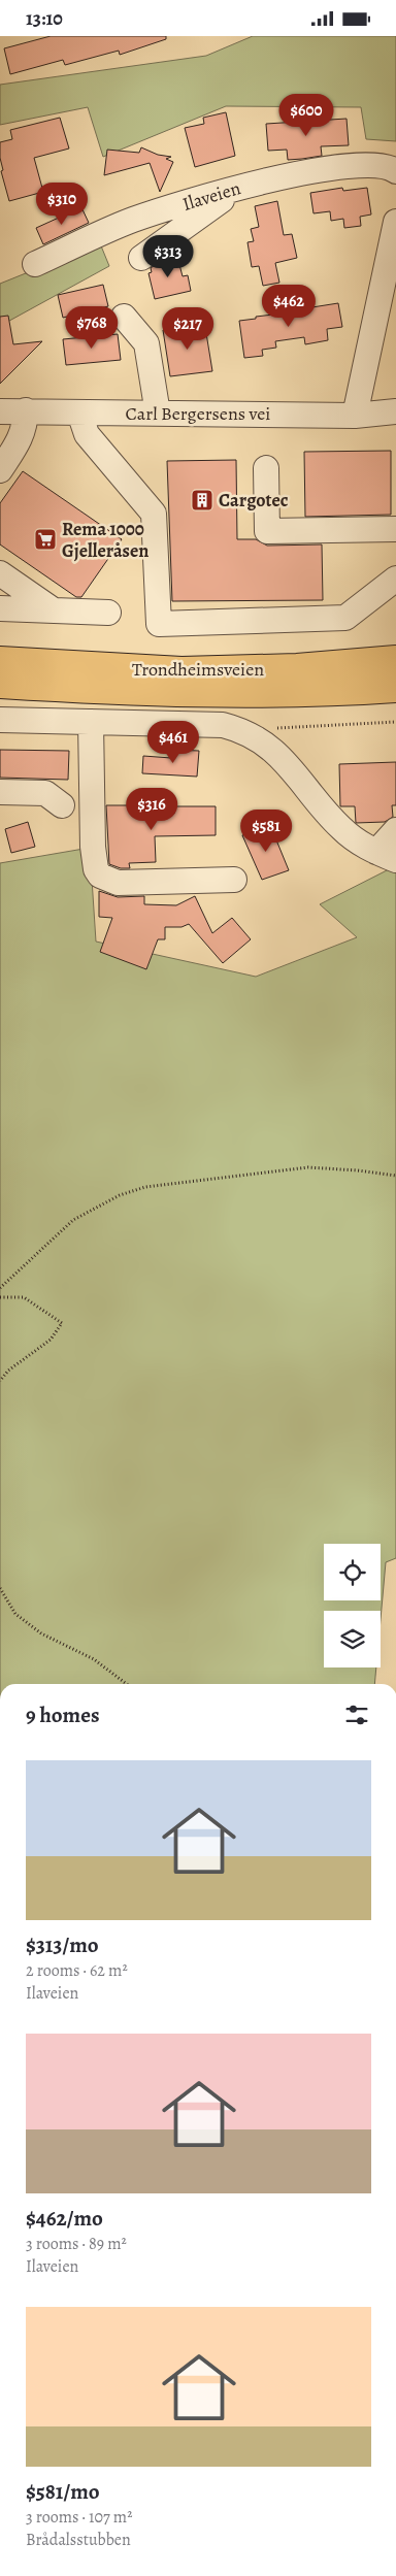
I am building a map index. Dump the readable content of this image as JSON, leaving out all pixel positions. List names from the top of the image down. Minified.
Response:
{"streets":{"highway":["Trondheimsveien"],"street":["Ilaveien","Carl Bergersens vei"]},"places":{"building":["Cargotec"],"supermarket":["Rema 1000 Gjelleråsen"]},"page":{"status":"13:10","price":["$600","$310","$313","$462","$768","$217","$461","$316","$581"],"heading":"9 homes","list":[{"name":"$313/mo","note":"2 rooms · 62 m² · Ilaveien"},{"name":"$462/mo","note":"3 rooms · 89 m² · Ilaveien"},{"name":"$581/mo","note":"3 rooms · 107 m² · Brådalsstubben"}]}}
